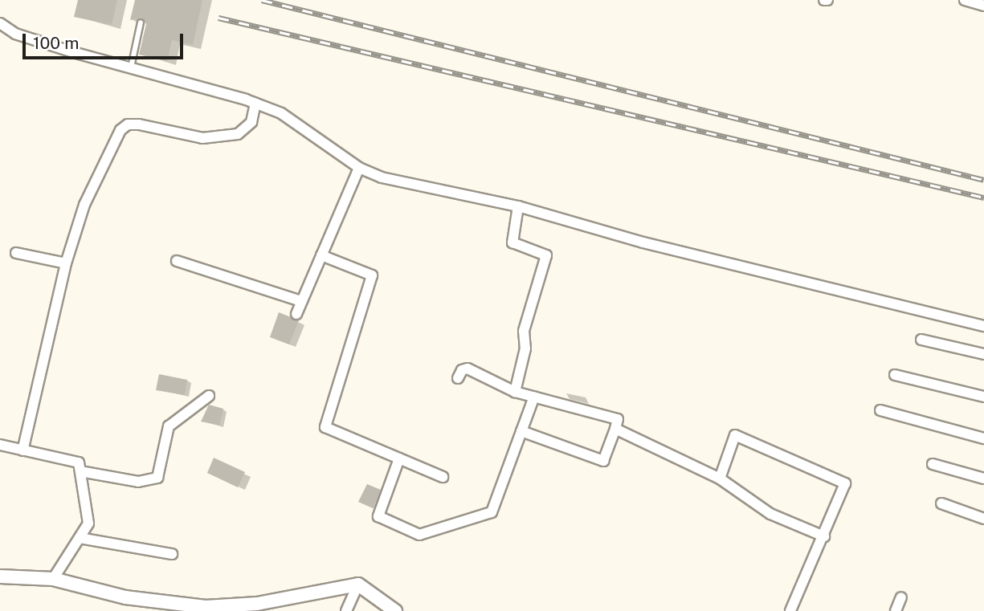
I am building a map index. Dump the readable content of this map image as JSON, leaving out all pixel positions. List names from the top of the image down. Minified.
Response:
{"scale_bar":"100 m"}
